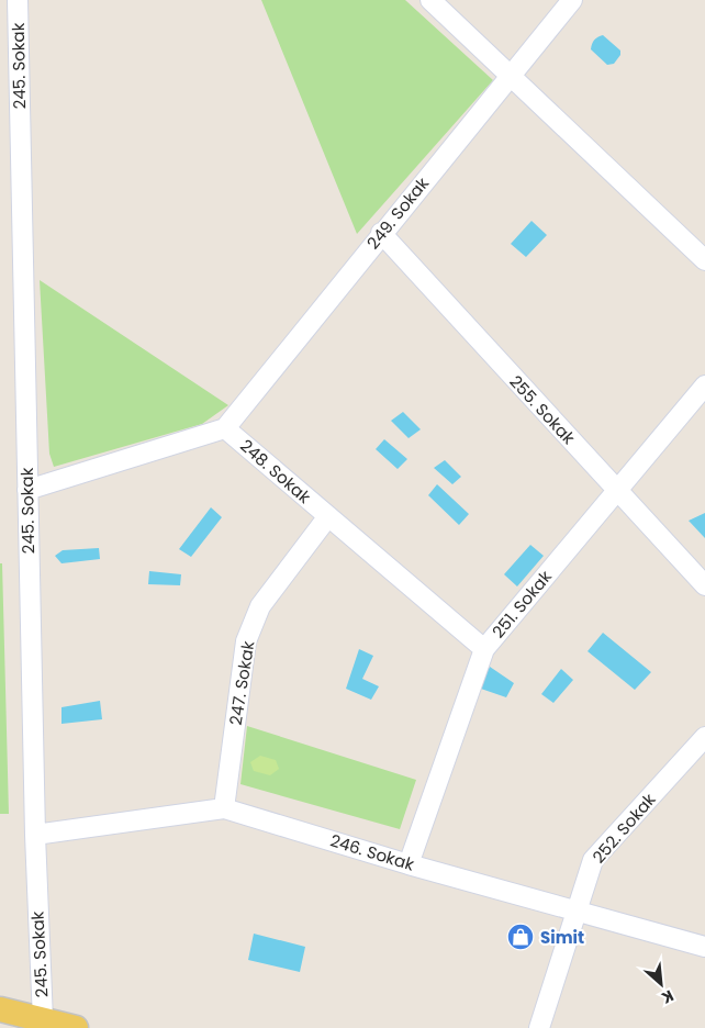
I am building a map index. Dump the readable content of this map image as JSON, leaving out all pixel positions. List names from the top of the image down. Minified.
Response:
{"streets":{"street":["245. Sokak","249. Sokak","255. Sokak","248. Sokak","251. Sokak","247. Sokak","252. Sokak","246. Sokak"]},"crossings":[["245. Sokak","248. Sokak"],["245. Sokak","246. Sokak"],["249. Sokak","255. Sokak"],["249. Sokak","248. Sokak"],["255. Sokak","251. Sokak"],["248. Sokak","251. Sokak"],["248. Sokak","247. Sokak"],["251. Sokak","246. Sokak"],["247. Sokak","246. Sokak"],["252. Sokak","246. Sokak"]],"places":{"shop":["Simit"]},"north":"bottom right"}
